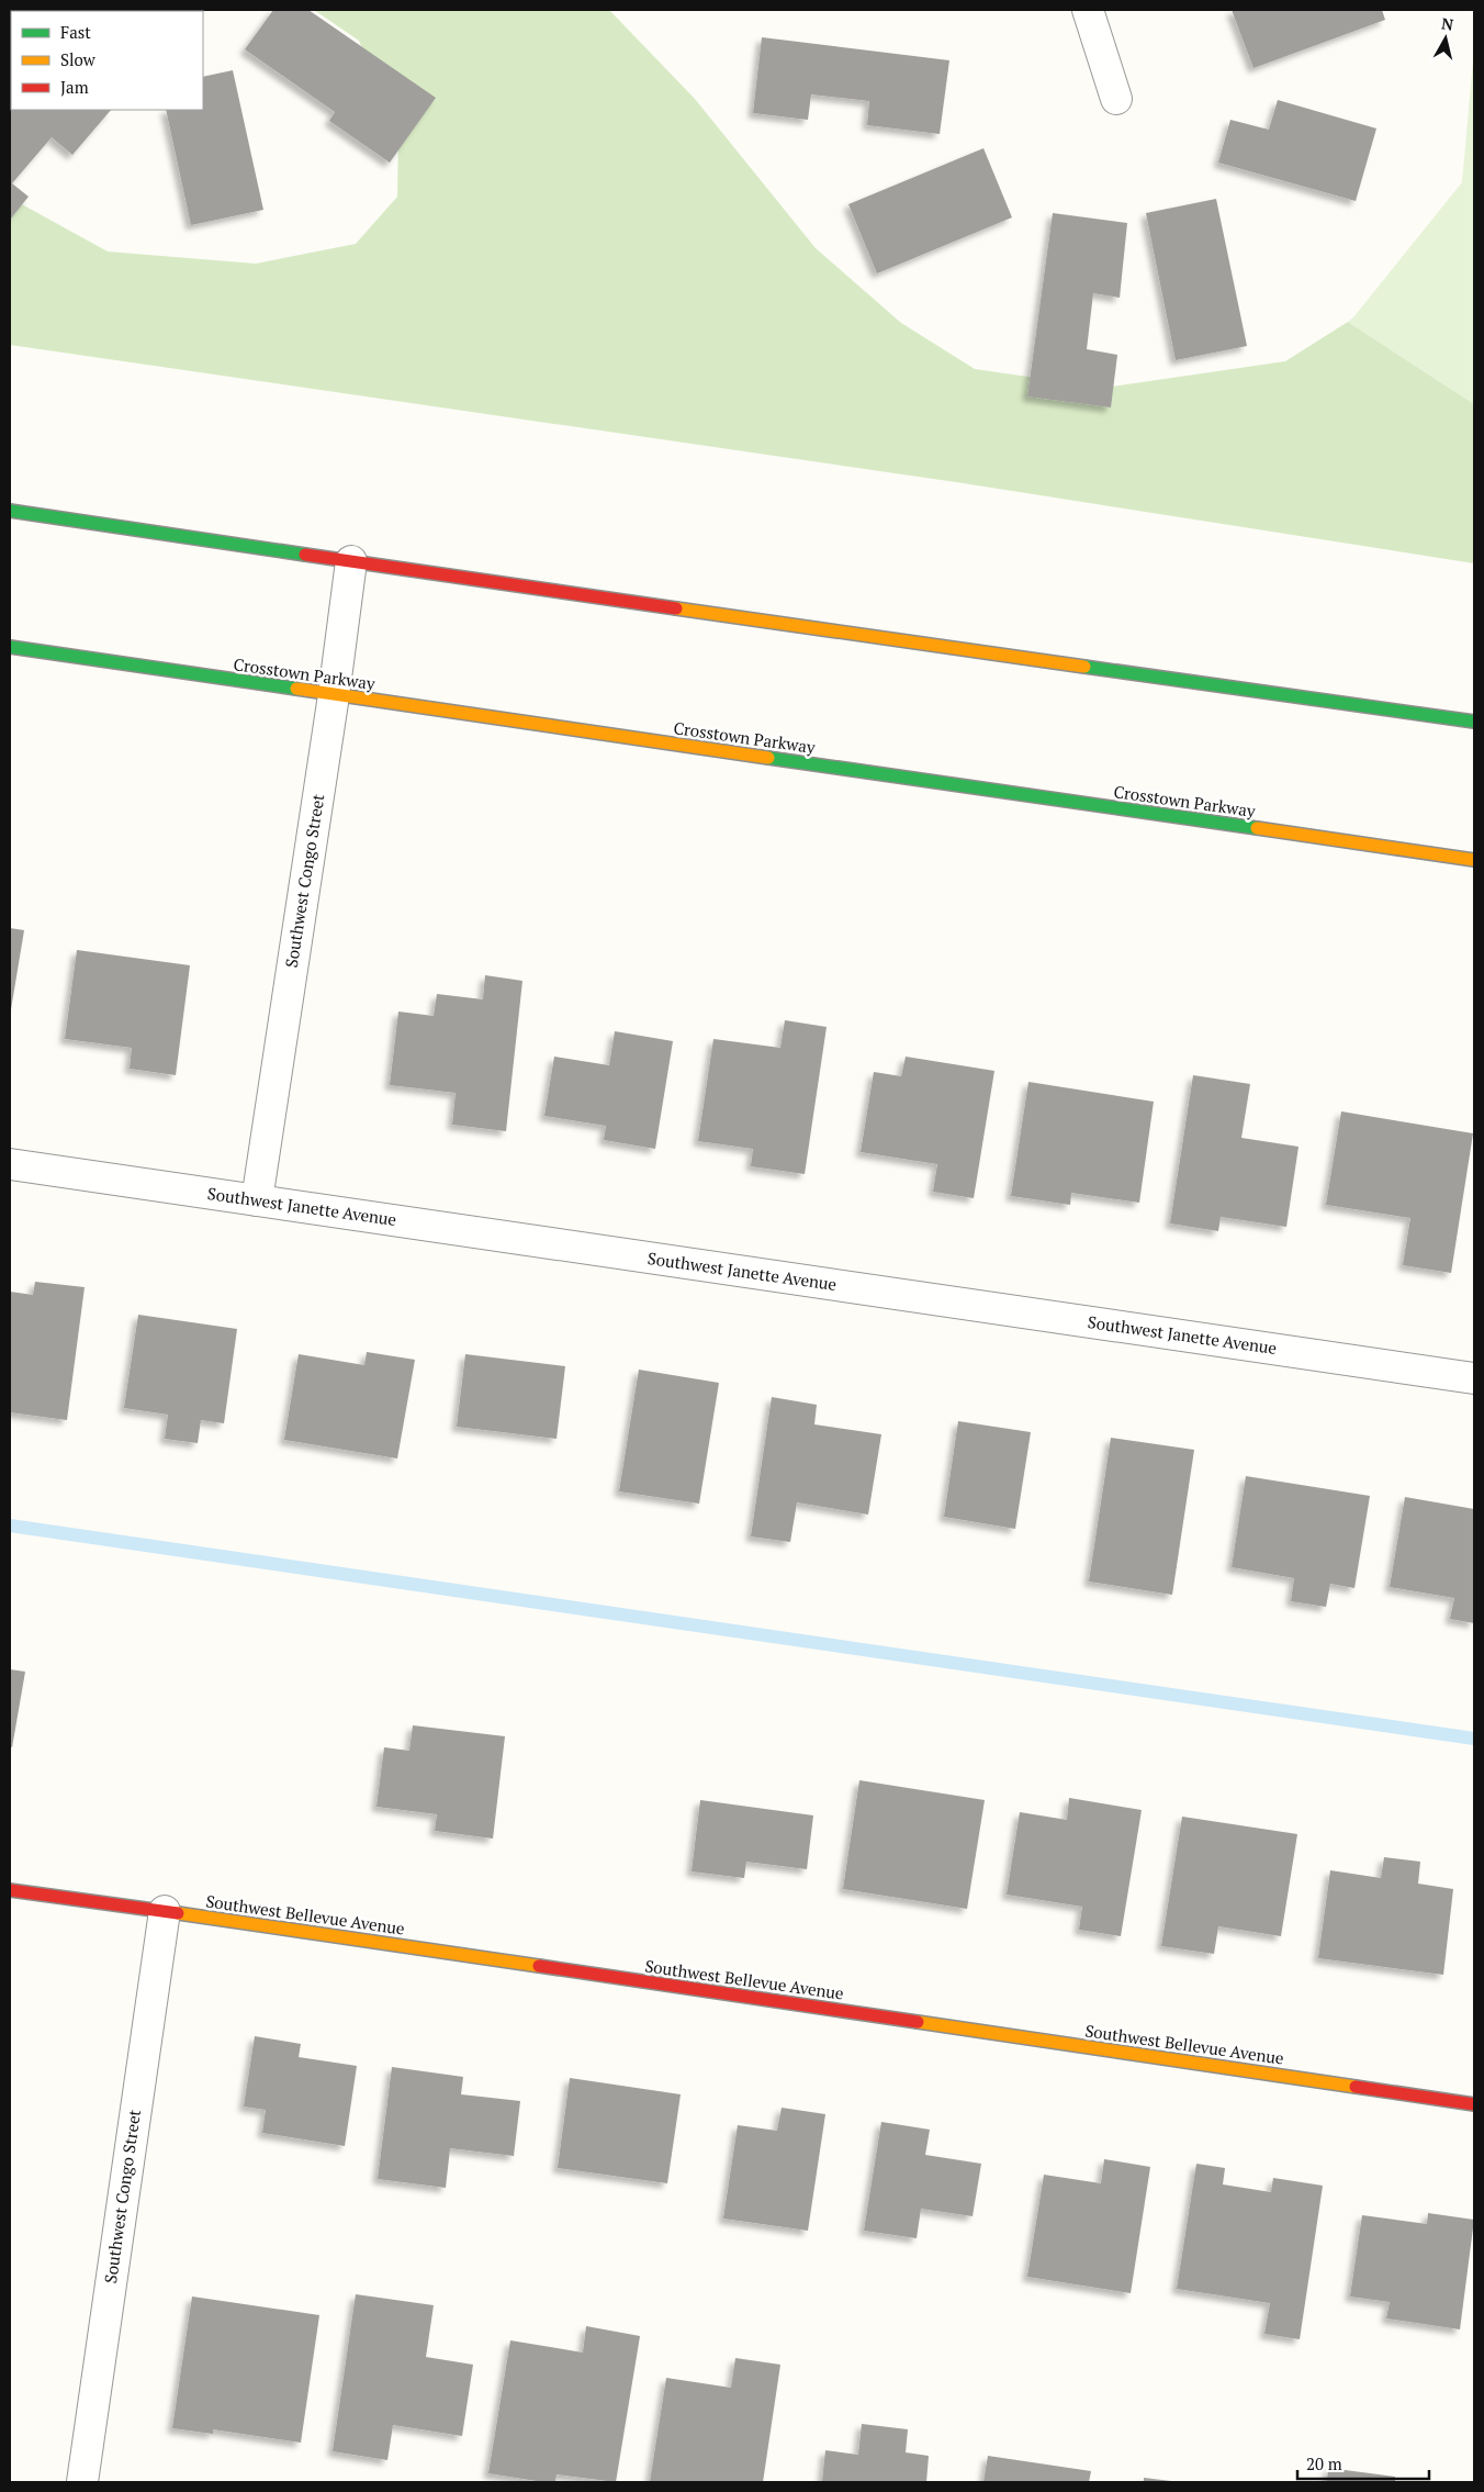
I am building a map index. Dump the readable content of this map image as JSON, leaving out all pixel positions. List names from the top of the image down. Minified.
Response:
{"streets":{"main road":["Crosstown Parkway","Southwest Bellevue Avenue"],"street":["Southwest Congo Street","Southwest Janette Avenue"]},"crossings":[["Crosstown Parkway","Southwest Congo Street"],["Southwest Congo Street","Southwest Janette Avenue"],["Southwest Congo Street","Southwest Bellevue Avenue"]],"legend":["Fast","Slow","Jam"],"scale_bar":"20 m","north":"top"}
